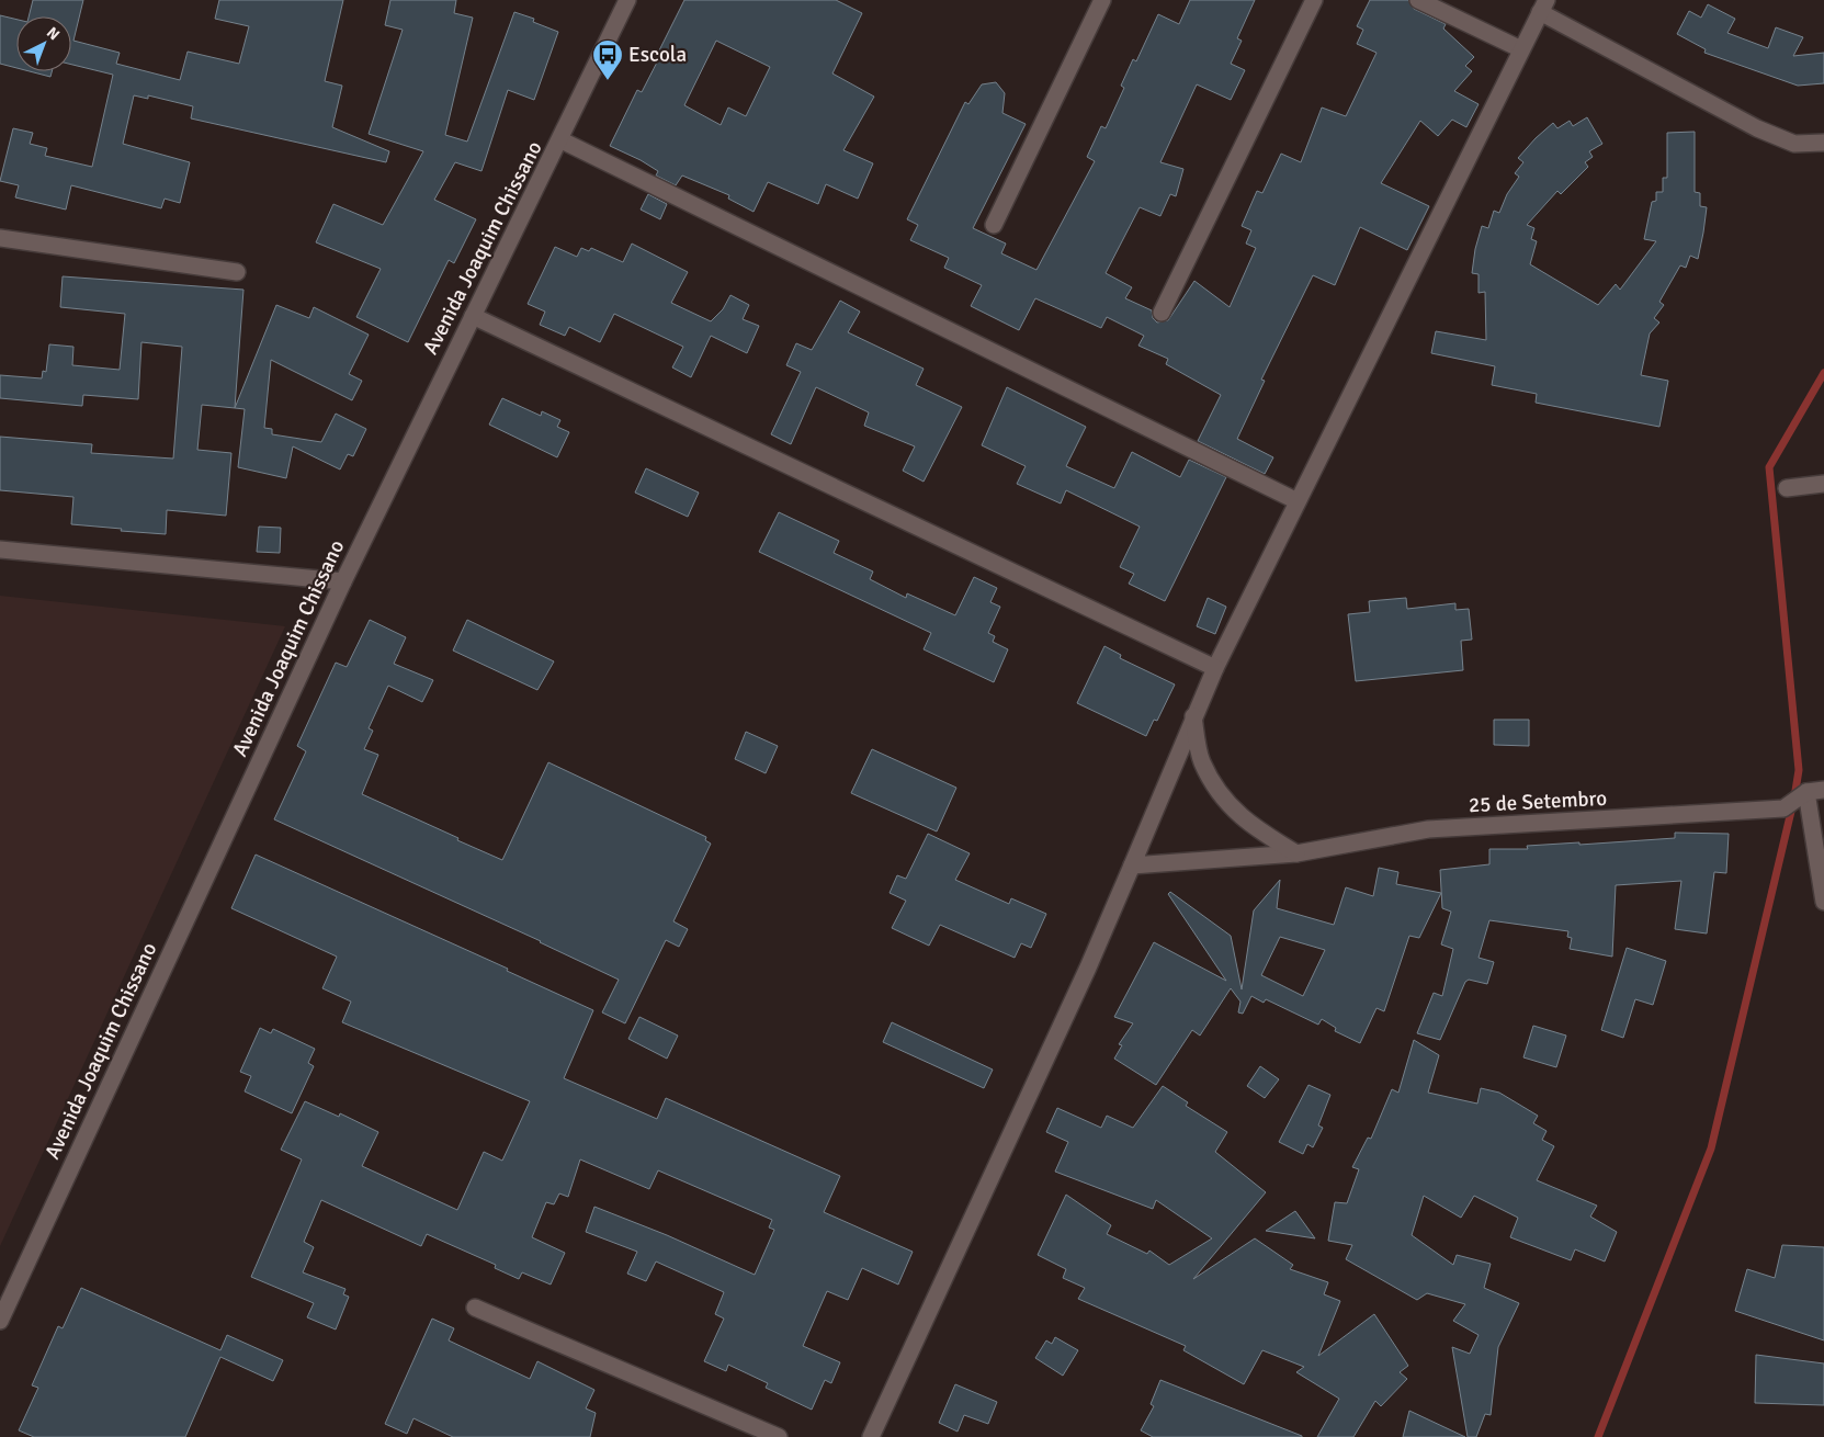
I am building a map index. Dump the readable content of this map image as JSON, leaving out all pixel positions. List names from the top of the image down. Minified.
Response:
{"streets":{"street":["Avenida Joaquim Chissano","25 de Setembro"]},"places":{"bus stop":["Escola"]},"north":"top right"}
